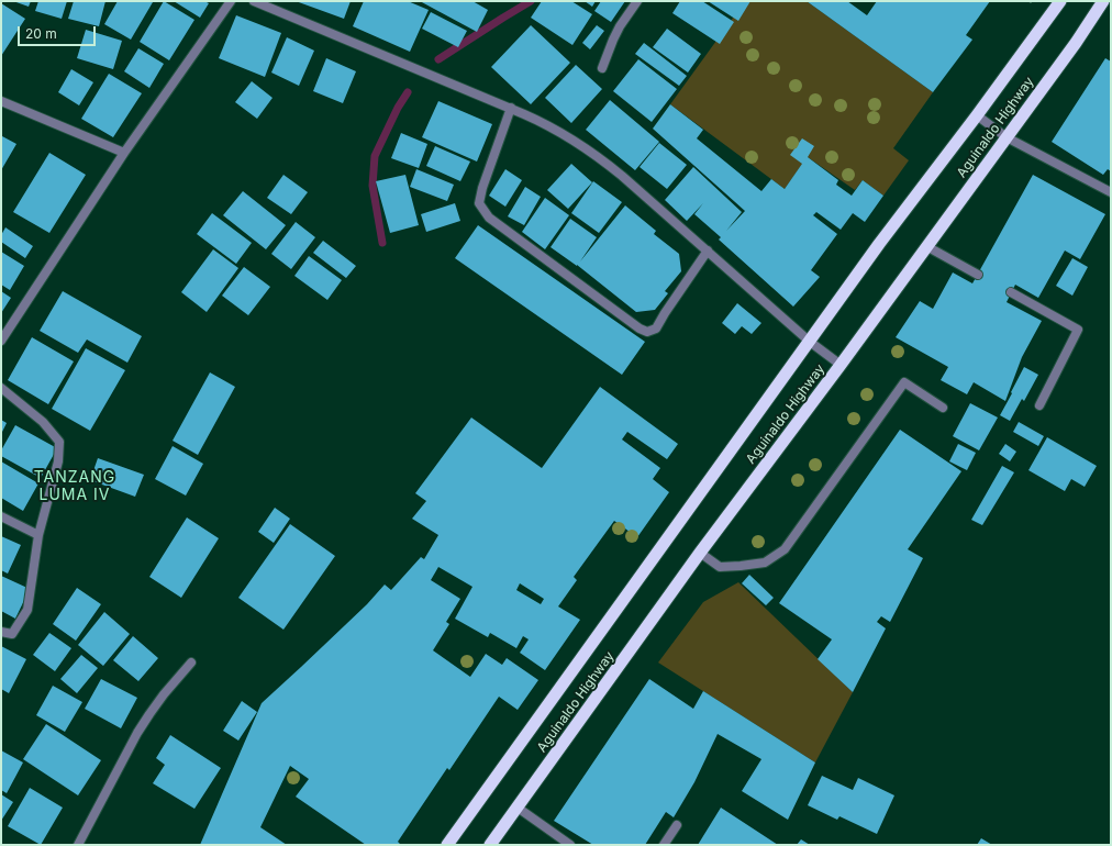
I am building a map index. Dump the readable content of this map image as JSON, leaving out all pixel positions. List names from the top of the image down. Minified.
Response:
{"streets":{"highway":["Aguinaldo Highway"]},"districts":["TANZANG LUMA IV"],"scale_bar":"20 m"}
